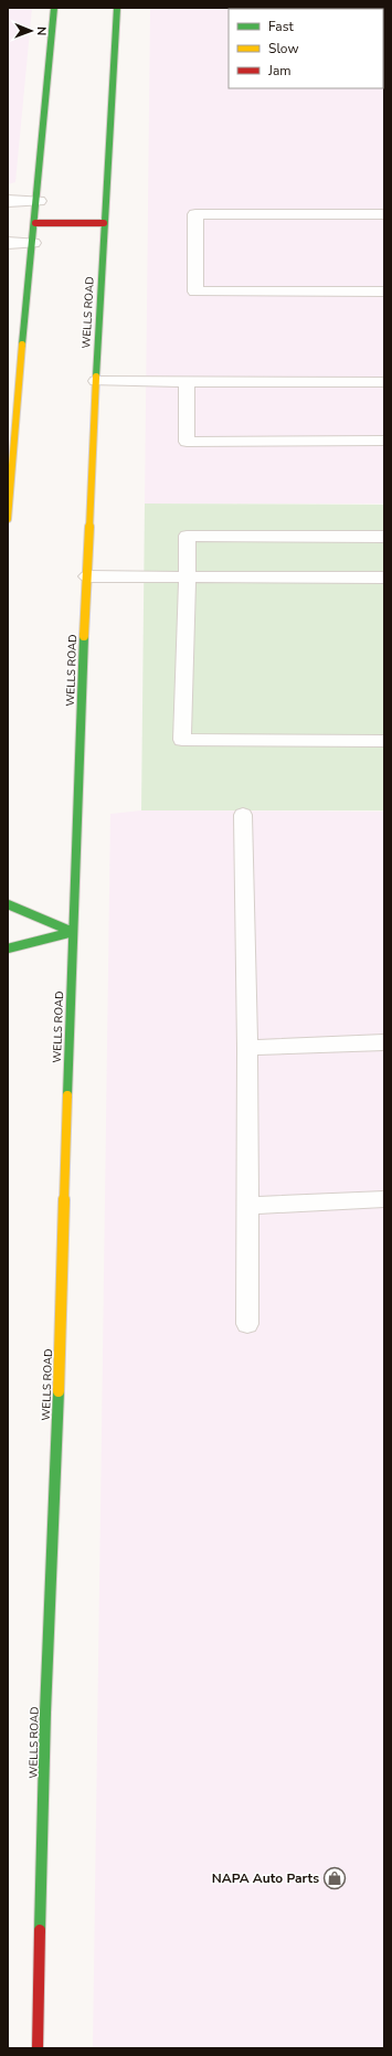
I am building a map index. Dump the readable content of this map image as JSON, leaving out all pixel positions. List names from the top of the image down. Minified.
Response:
{"streets":{"main road":["WELLS ROAD"]},"places":{"shop":["NAPA Auto Parts"]},"legend":["Fast","Slow","Jam"],"north":"right"}
